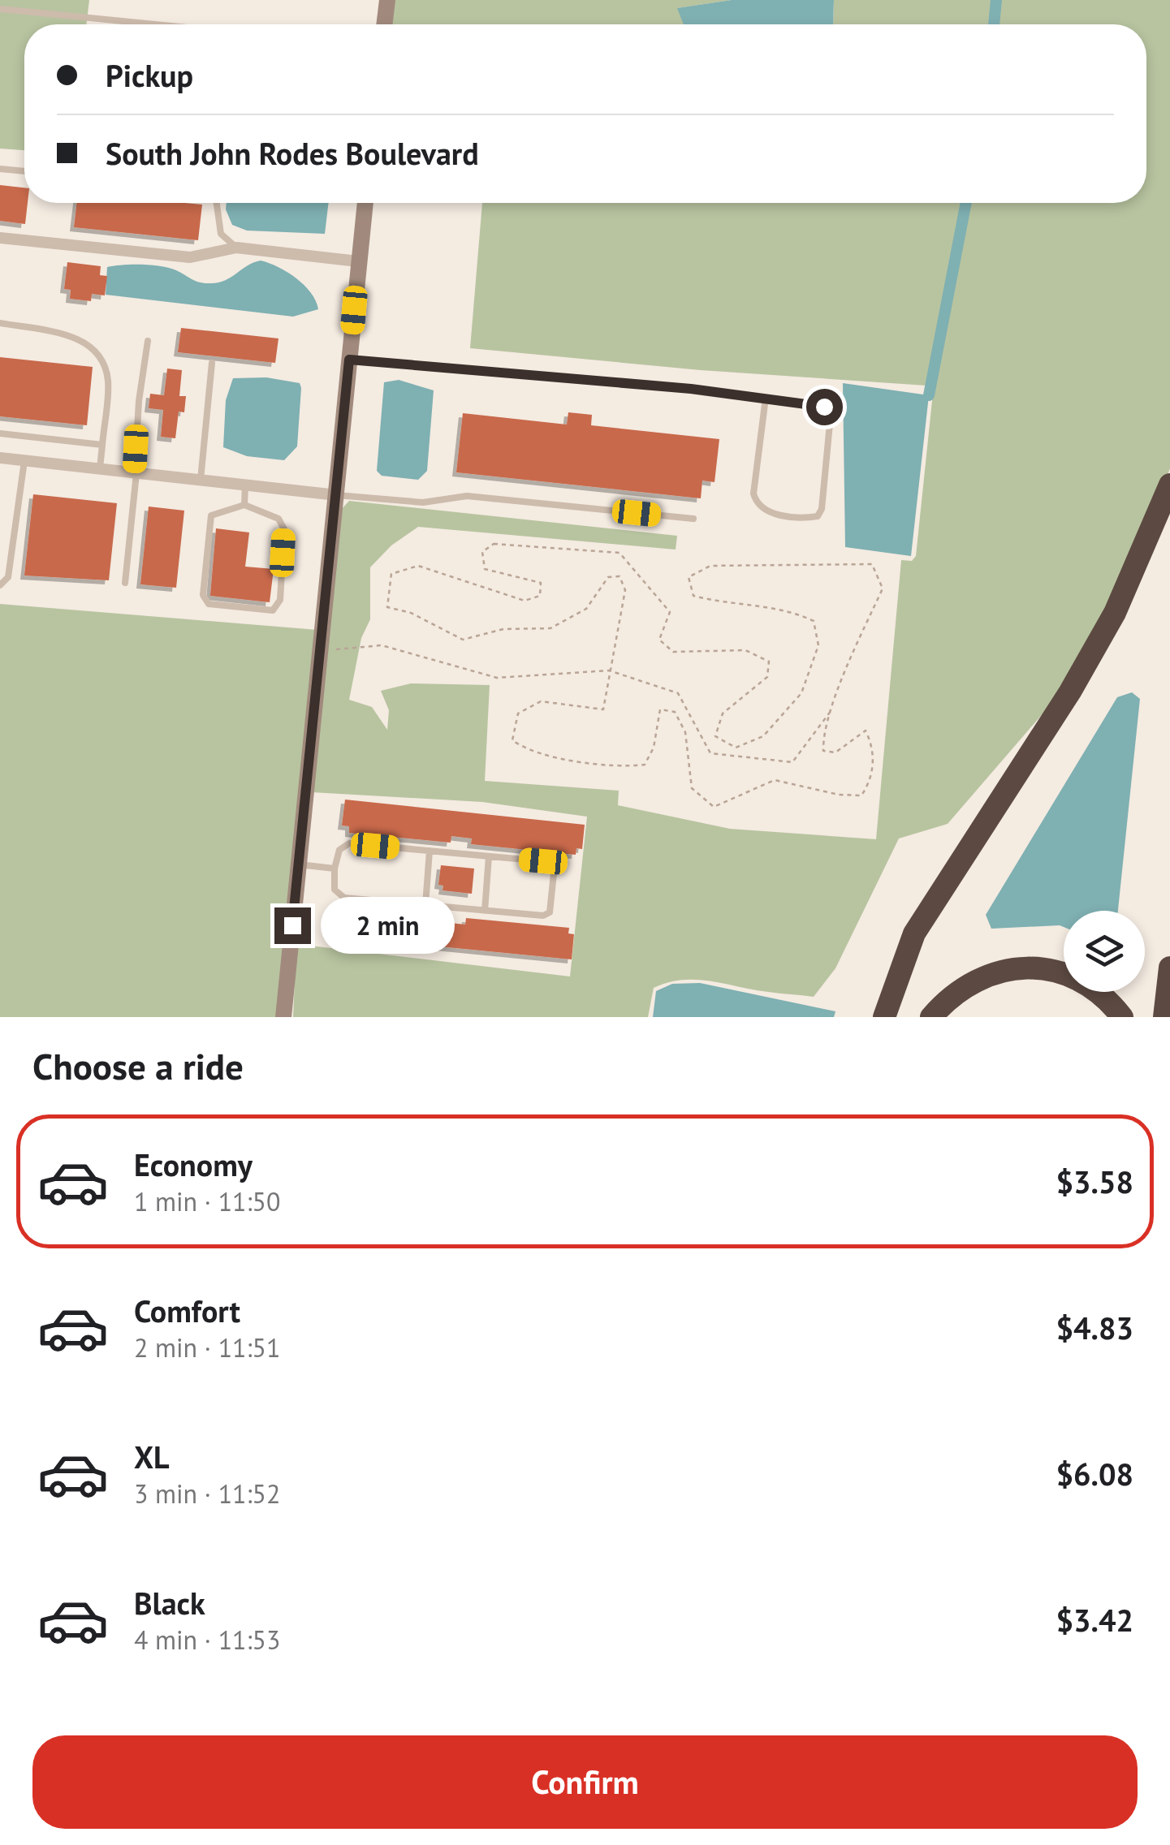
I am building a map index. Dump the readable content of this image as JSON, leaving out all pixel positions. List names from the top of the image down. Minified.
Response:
{"page":{"banner":["Pickup","South John Rodes Boulevard"],"bubble":"2 min","heading":"Choose a ride","list":[{"name":"Economy","note":"1 min · 11:50","value":"$3.58"},{"name":"Comfort","note":"2 min · 11:51","value":"$4.83"},{"name":"XL","note":"3 min · 11:52","value":"$6.08"},{"name":"Black","note":"4 min · 11:53","value":"$3.42"}],"buttons":"Confirm"}}
